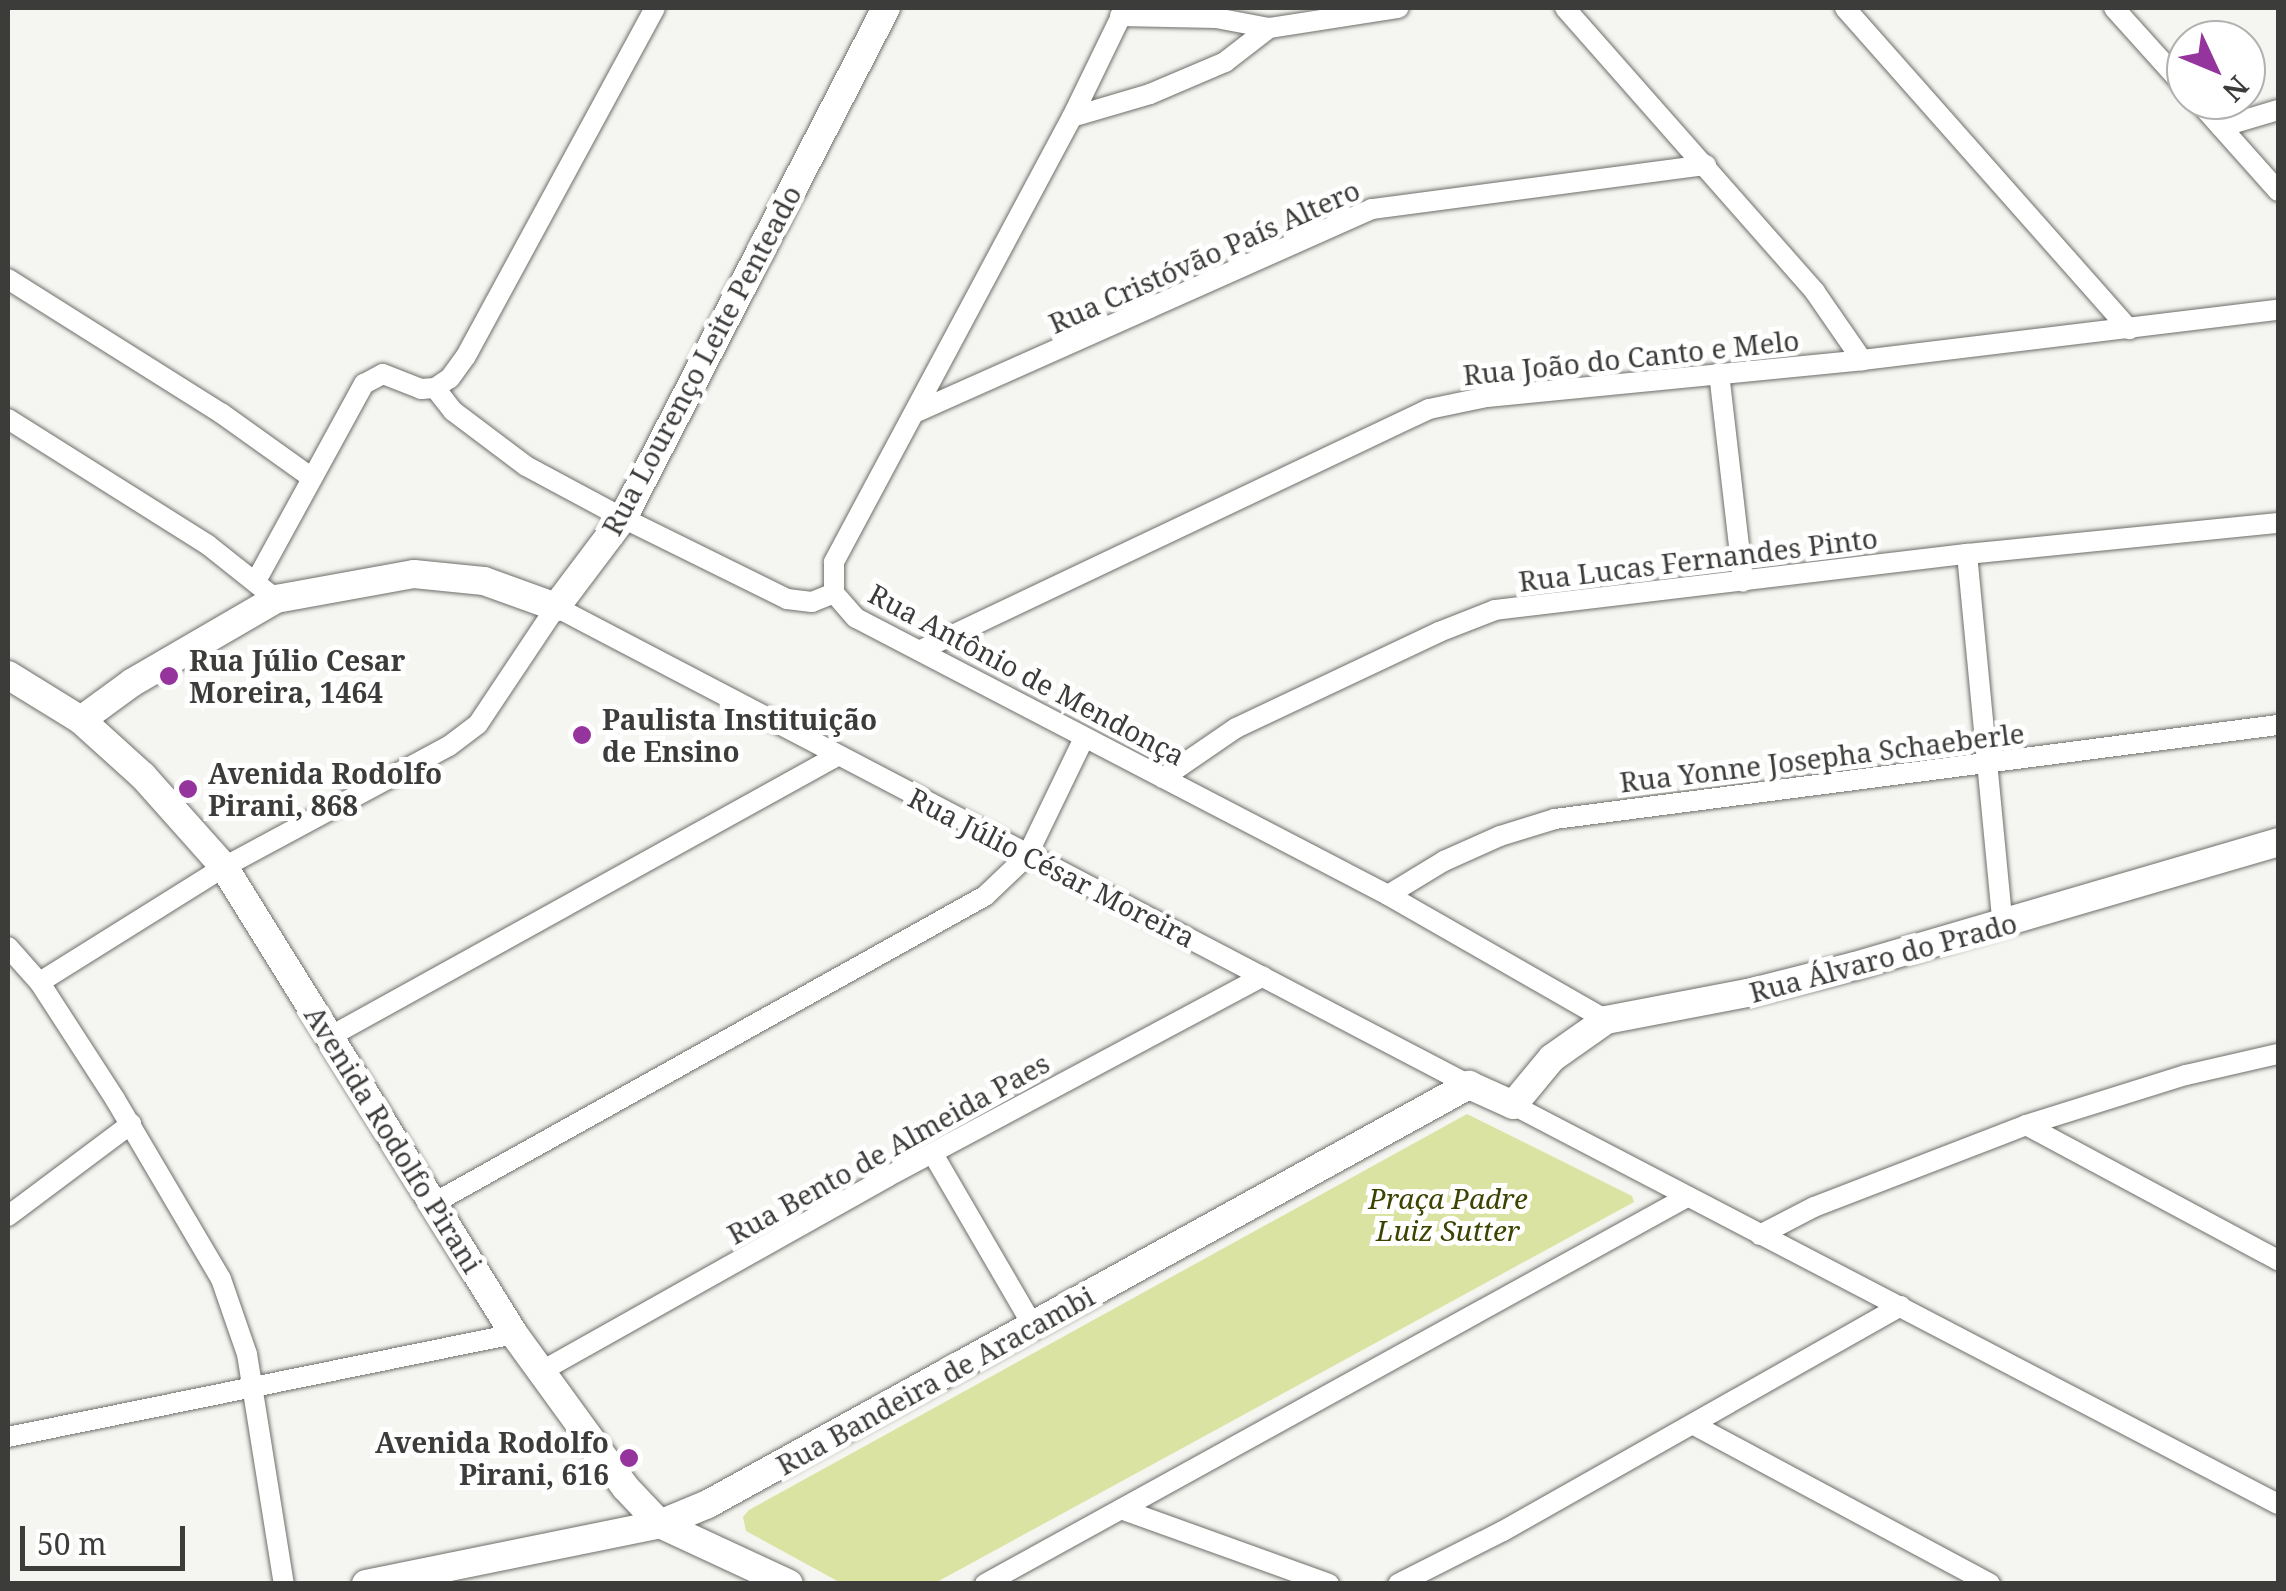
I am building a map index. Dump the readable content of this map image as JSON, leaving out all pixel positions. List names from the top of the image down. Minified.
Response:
{"streets":{"main road":["Rua Lourenço Leite Penteado","Rua Júlio César Moreira","Rua Álvaro do Prado","Avenida Rodolfo Pirani","Rua Bandeira de Aracambi"],"street":["Rua Cristóvão País Altero","Rua João do Canto e Melo","Rua Lucas Fernandes Pinto","Rua Antônio de Mendonça","Rua Yonne Josepha Schaeberle","Rua Bento de Almeida Paes"]},"crossings":[["Rua João do Canto e Melo","Rua Antônio de Mendonça"],["Rua Lourenço Leite Penteado","Rua Antônio de Mendonça"],["Rua Lourenço Leite Penteado","Rua Júlio César Moreira"],["Rua Lourenço Leite Penteado","Avenida Rodolfo Pirani"],["Rua Lucas Fernandes Pinto","Rua Antônio de Mendonça"],["Rua Antônio de Mendonça","Rua Yonne Josepha Schaeberle"],["Rua Antônio de Mendonça","Rua Álvaro do Prado"],["Rua Júlio César Moreira","Rua Álvaro do Prado"],["Rua Júlio César Moreira","Avenida Rodolfo Pirani"],["Rua Júlio César Moreira","Rua Bento de Almeida Paes"],["Rua Júlio César Moreira","Rua Bandeira de Aracambi"],["Avenida Rodolfo Pirani","Rua Bento de Almeida Paes"],["Avenida Rodolfo Pirani","Rua Bandeira de Aracambi"]],"parks":["Praça Padre Luiz Sutter"],"places":["Rua Júlio Cesar Moreira, 1464","Paulista Instituição de Ensino","Avenida Rodolfo Pirani, 868","Avenida Rodolfo Pirani, 616"],"scale_bar":"50 m","north":"bottom right"}
